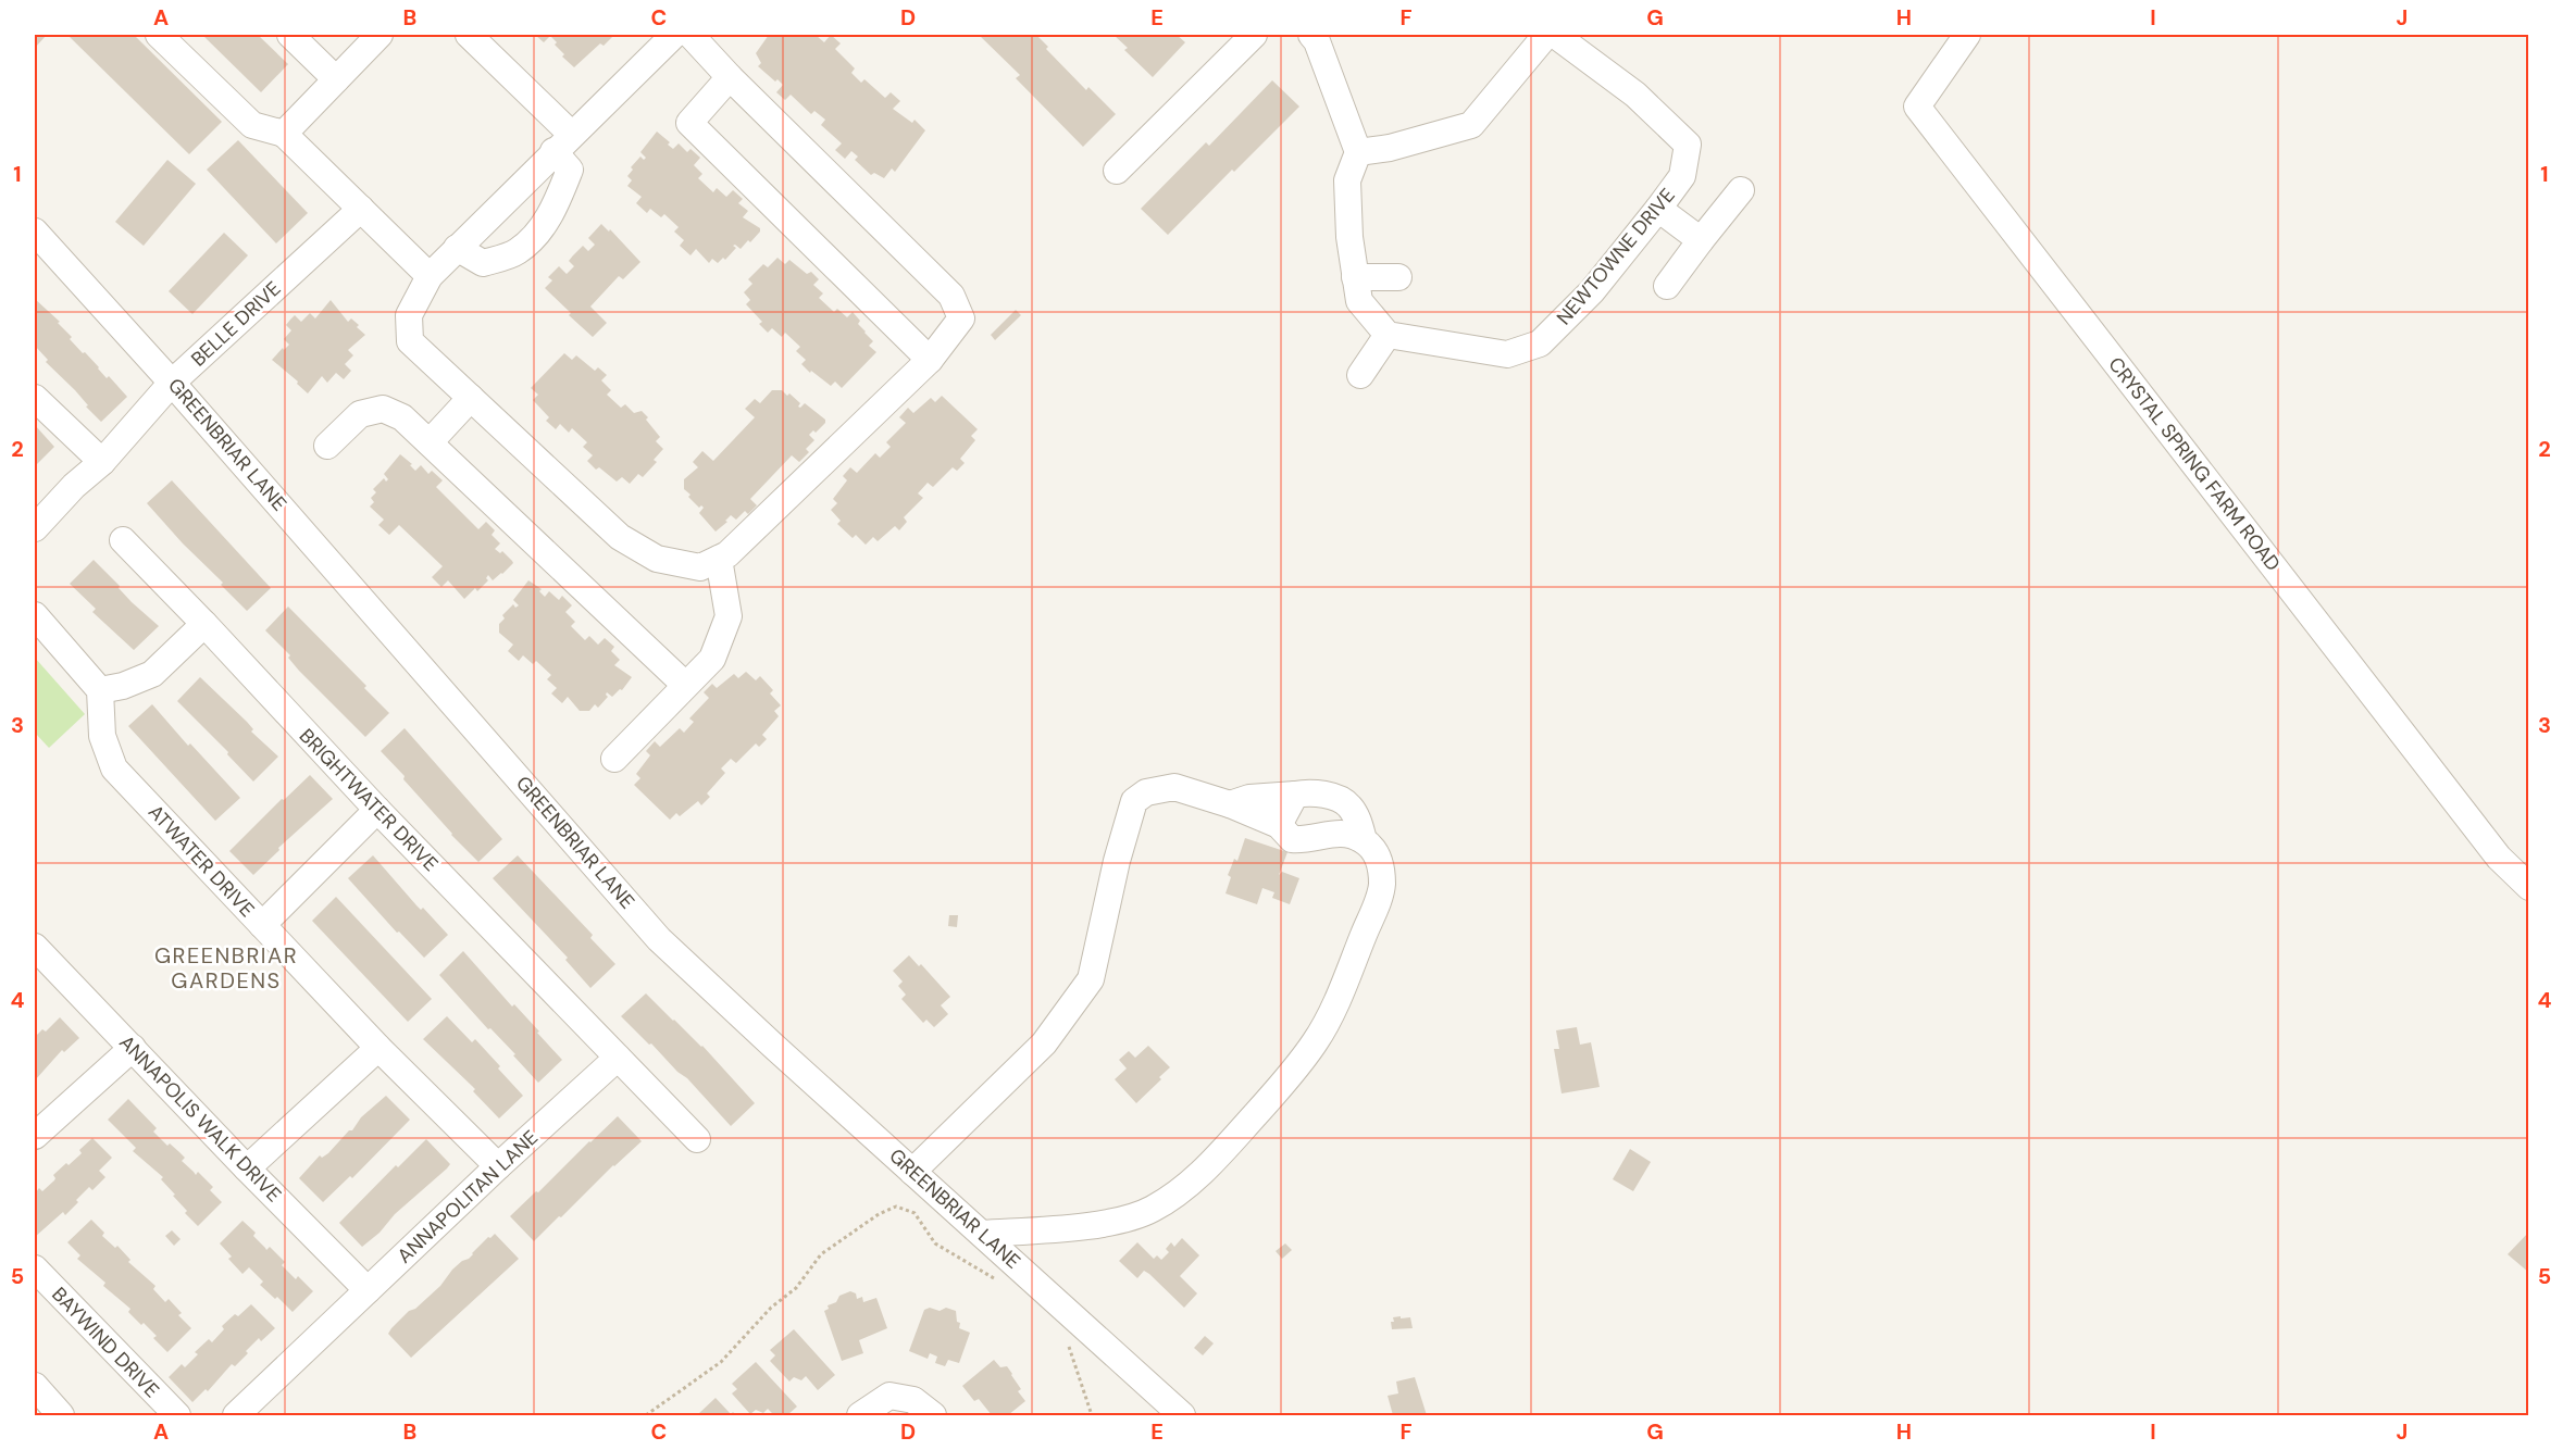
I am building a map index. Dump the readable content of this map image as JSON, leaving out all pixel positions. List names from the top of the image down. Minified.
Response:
{"streets":{"street":["NEWTOWNE DRIVE","BELLE DRIVE","GREENBRIAR LANE","CRYSTAL SPRING FARM ROAD","BRIGHTWATER DRIVE","ATWATER DRIVE","ANNAPOLIS WALK DRIVE","ANNAPOLITAN LANE","BAYWIND DRIVE"]},"crossings":[["BELLE DRIVE","GREENBRIAR LANE"],["BRIGHTWATER DRIVE","ANNAPOLITAN LANE"],["ATWATER DRIVE","ANNAPOLITAN LANE"],["ANNAPOLIS WALK DRIVE","ANNAPOLITAN LANE"]],"districts":["GREENBRIAR GARDENS"],"grid":{"columns":["A","B","C","D","E","F","G","H","I","J"],"rows":["1","2","3","4","5"]}}
